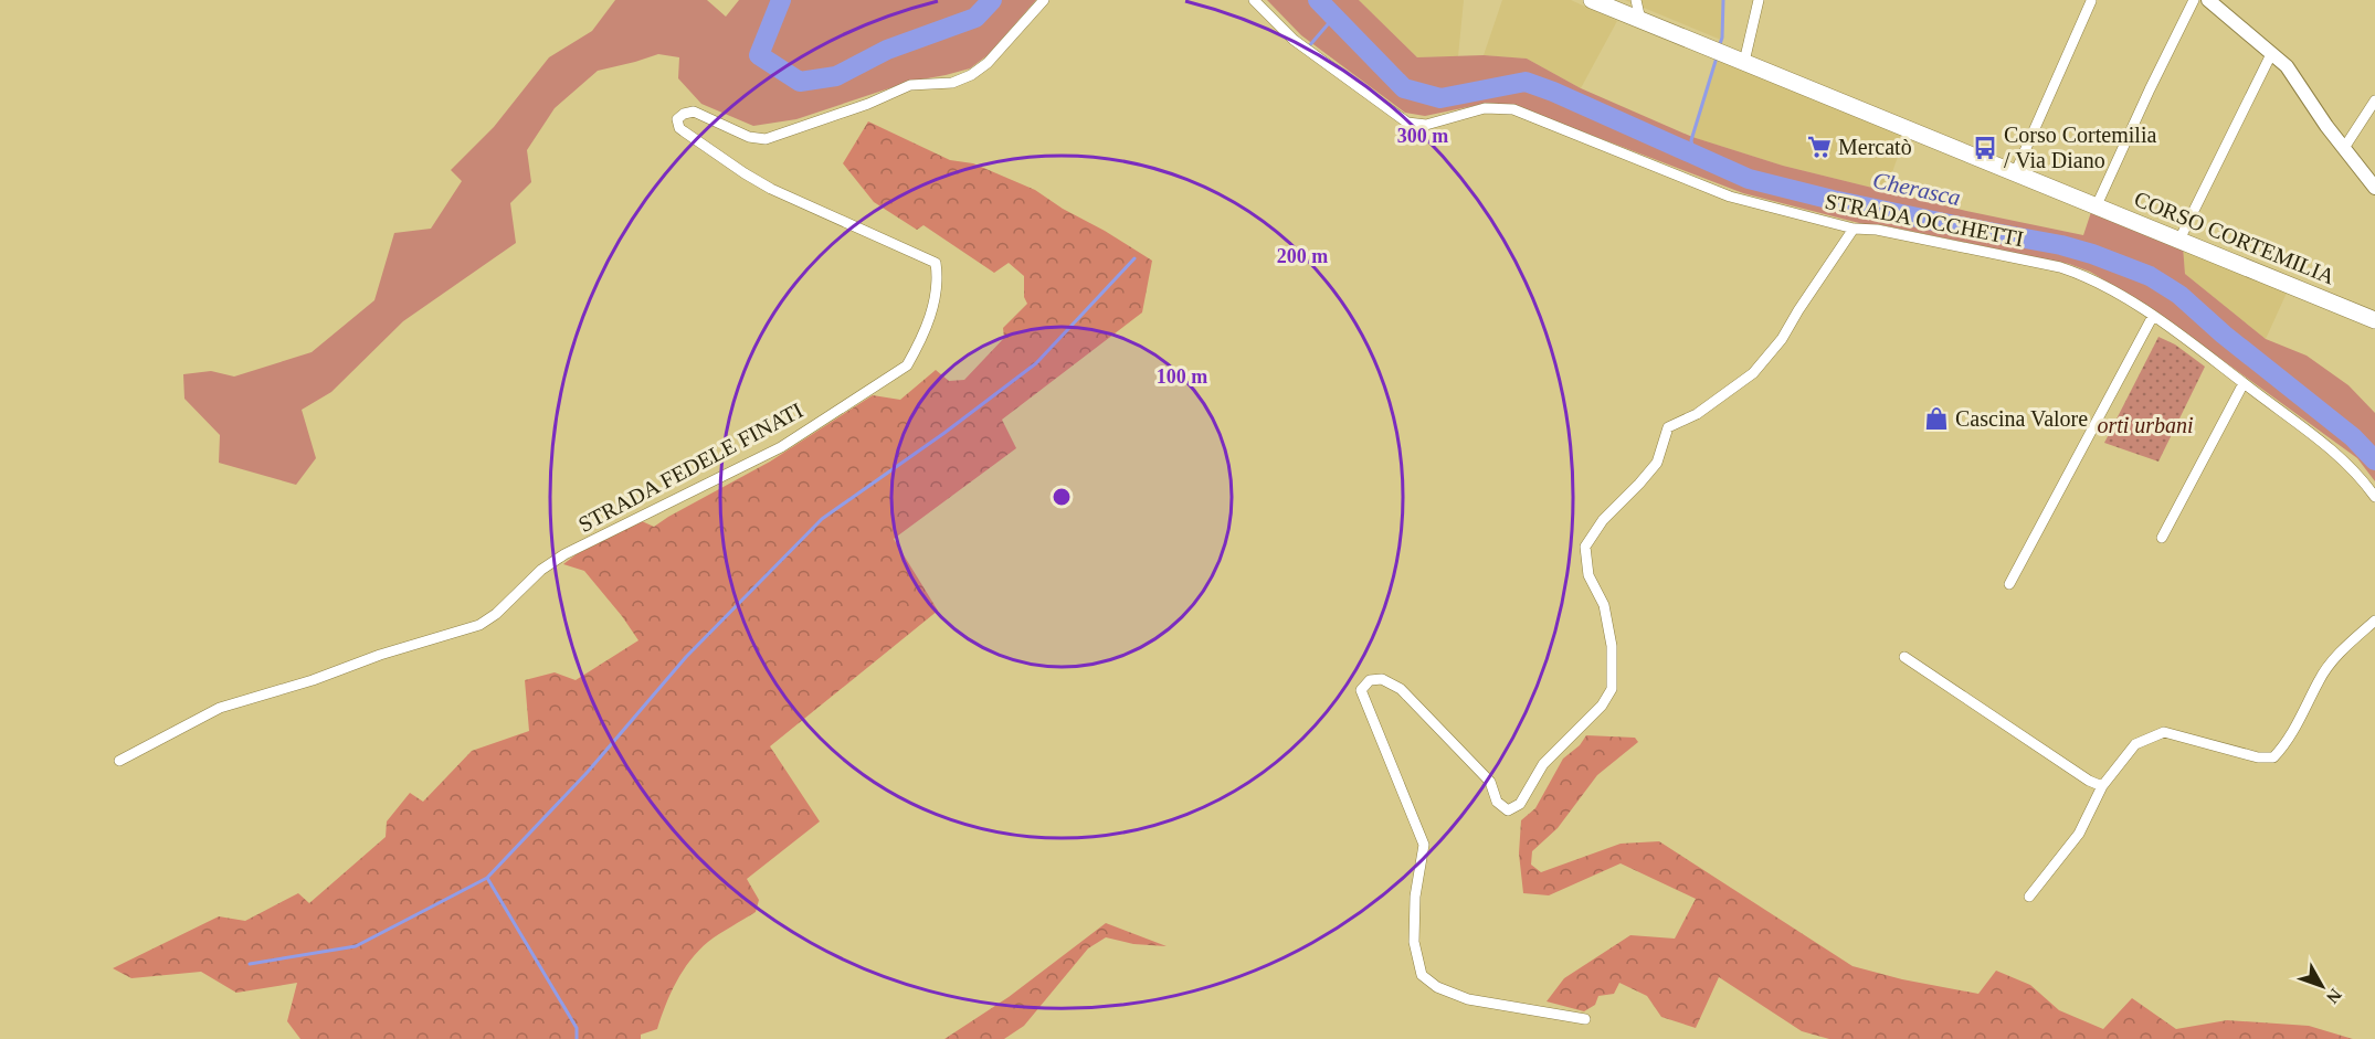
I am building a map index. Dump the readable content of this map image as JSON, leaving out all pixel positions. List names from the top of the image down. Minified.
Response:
{"streets":{"main road":["CORSO CORTEMILIA"],"street":["STRADA OCCHETTI","STRADA FEDELE FINATI"]},"water":["Cherasca"],"parks":["orti urbani"],"places":{"supermarket":["Mercatò"],"bus stop":["Corso Cortemilia / Via Diano"],"shop":["Cascina Valore"]},"north":"bottom right","rings":["300 m","200 m","100 m"]}
